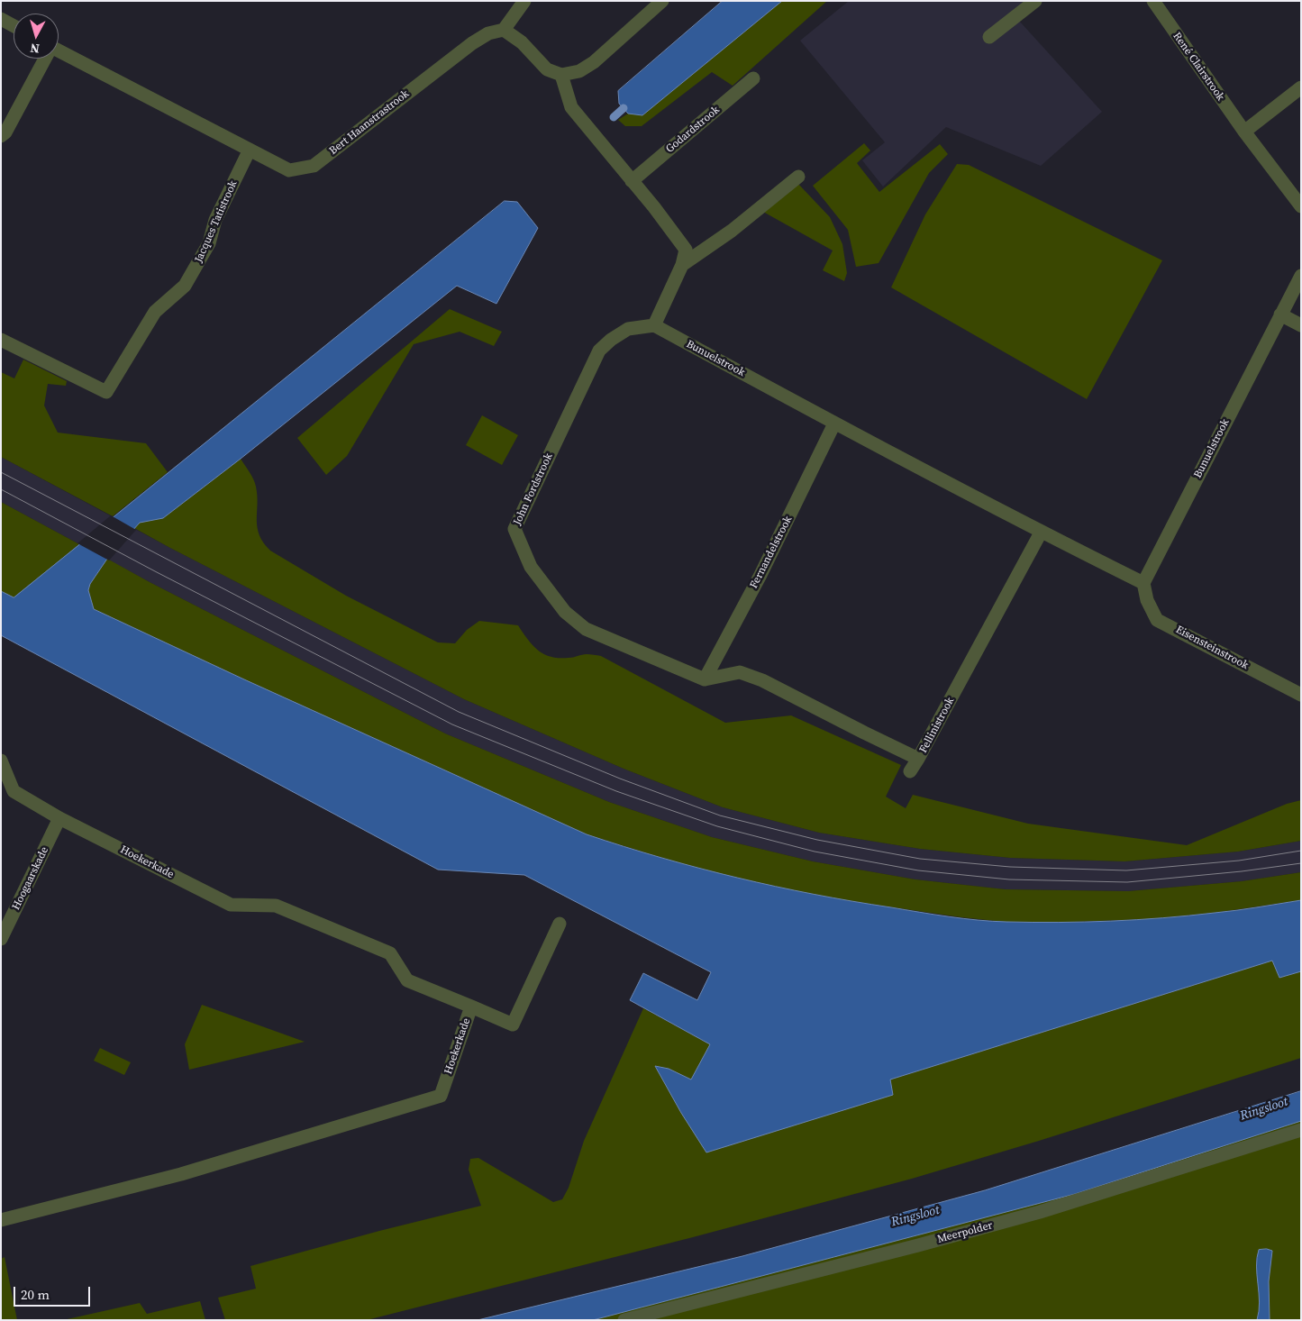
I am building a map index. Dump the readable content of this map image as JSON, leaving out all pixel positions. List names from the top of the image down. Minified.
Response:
{"streets":{"street":["René Clairstrook","Bert Haanstrastrook","Godardstrook","Jacques Tatistrook","Bunuelstrook","John Fordstrook","Fernandelstrook","Eisensteinstrook","Fellinistrook","Hoekerkade","Hoogaarskade","Meerpolder"]},"crossings":[["Bert Haanstrastrook","Jacques Tatistrook"],["Bunuelstrook","John Fordstrook"],["Bunuelstrook","Fernandelstrook"],["Bunuelstrook","Eisensteinstrook"],["Bunuelstrook","Fellinistrook"],["John Fordstrook","Fernandelstrook"],["John Fordstrook","Fellinistrook"],["Fernandelstrook","Fellinistrook"],["Hoekerkade","Hoogaarskade"]],"water":["Ringsloot"],"scale_bar":"20 m","north":"bottom"}
